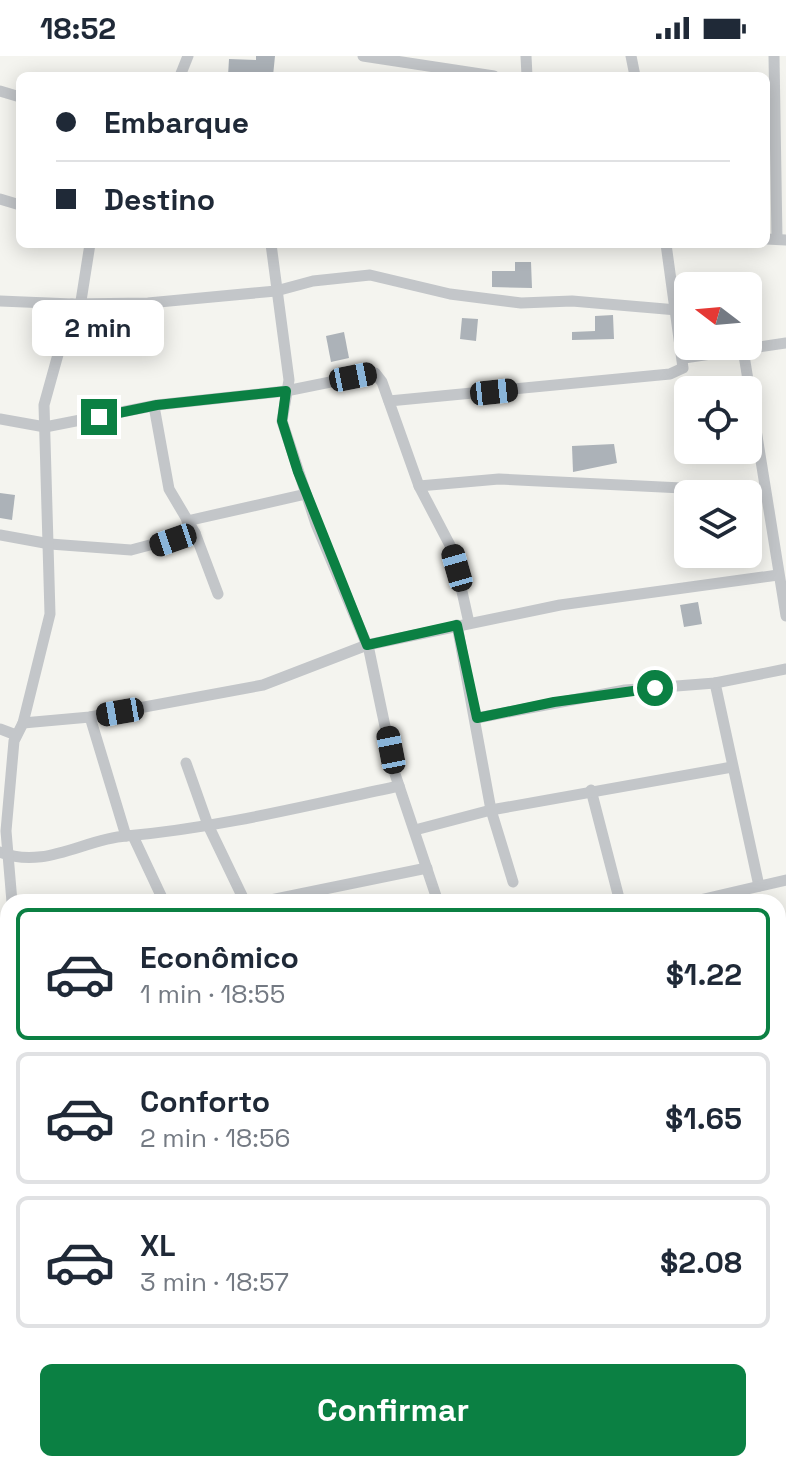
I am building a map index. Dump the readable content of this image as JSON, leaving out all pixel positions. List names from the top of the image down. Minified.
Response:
{"north":"left","page":{"status":"18:52","banner":["Embarque","Destino"],"bubble":"2 min","list":[{"name":"Econômico","note":"1 min · 18:55","value":"$1.22"},{"name":"Conforto","note":"2 min · 18:56","value":"$1.65"},{"name":"XL","note":"3 min · 18:57","value":"$2.08"}],"buttons":"Confirmar"}}
